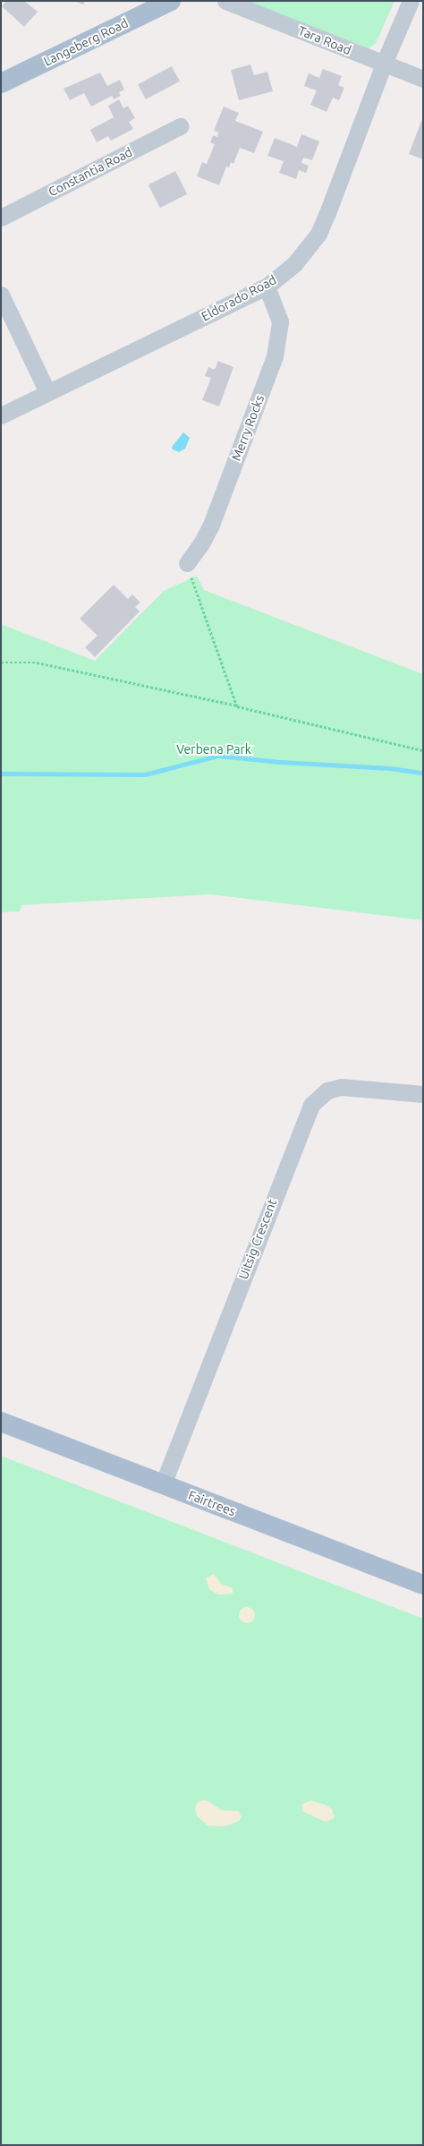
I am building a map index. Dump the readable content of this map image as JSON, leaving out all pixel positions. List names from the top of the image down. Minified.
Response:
{"streets":{"main road":["Langeberg Road","Fairtrees"],"street":["Tara Road","Constantia Road","Eldorado Road","Merry Rocks","Uitsig Crescent"]},"crossings":[["Tara Road","Eldorado Road"],["Eldorado Road","Merry Rocks"],["Uitsig Crescent","Fairtrees"]],"parks":["Verbena Park"]}
